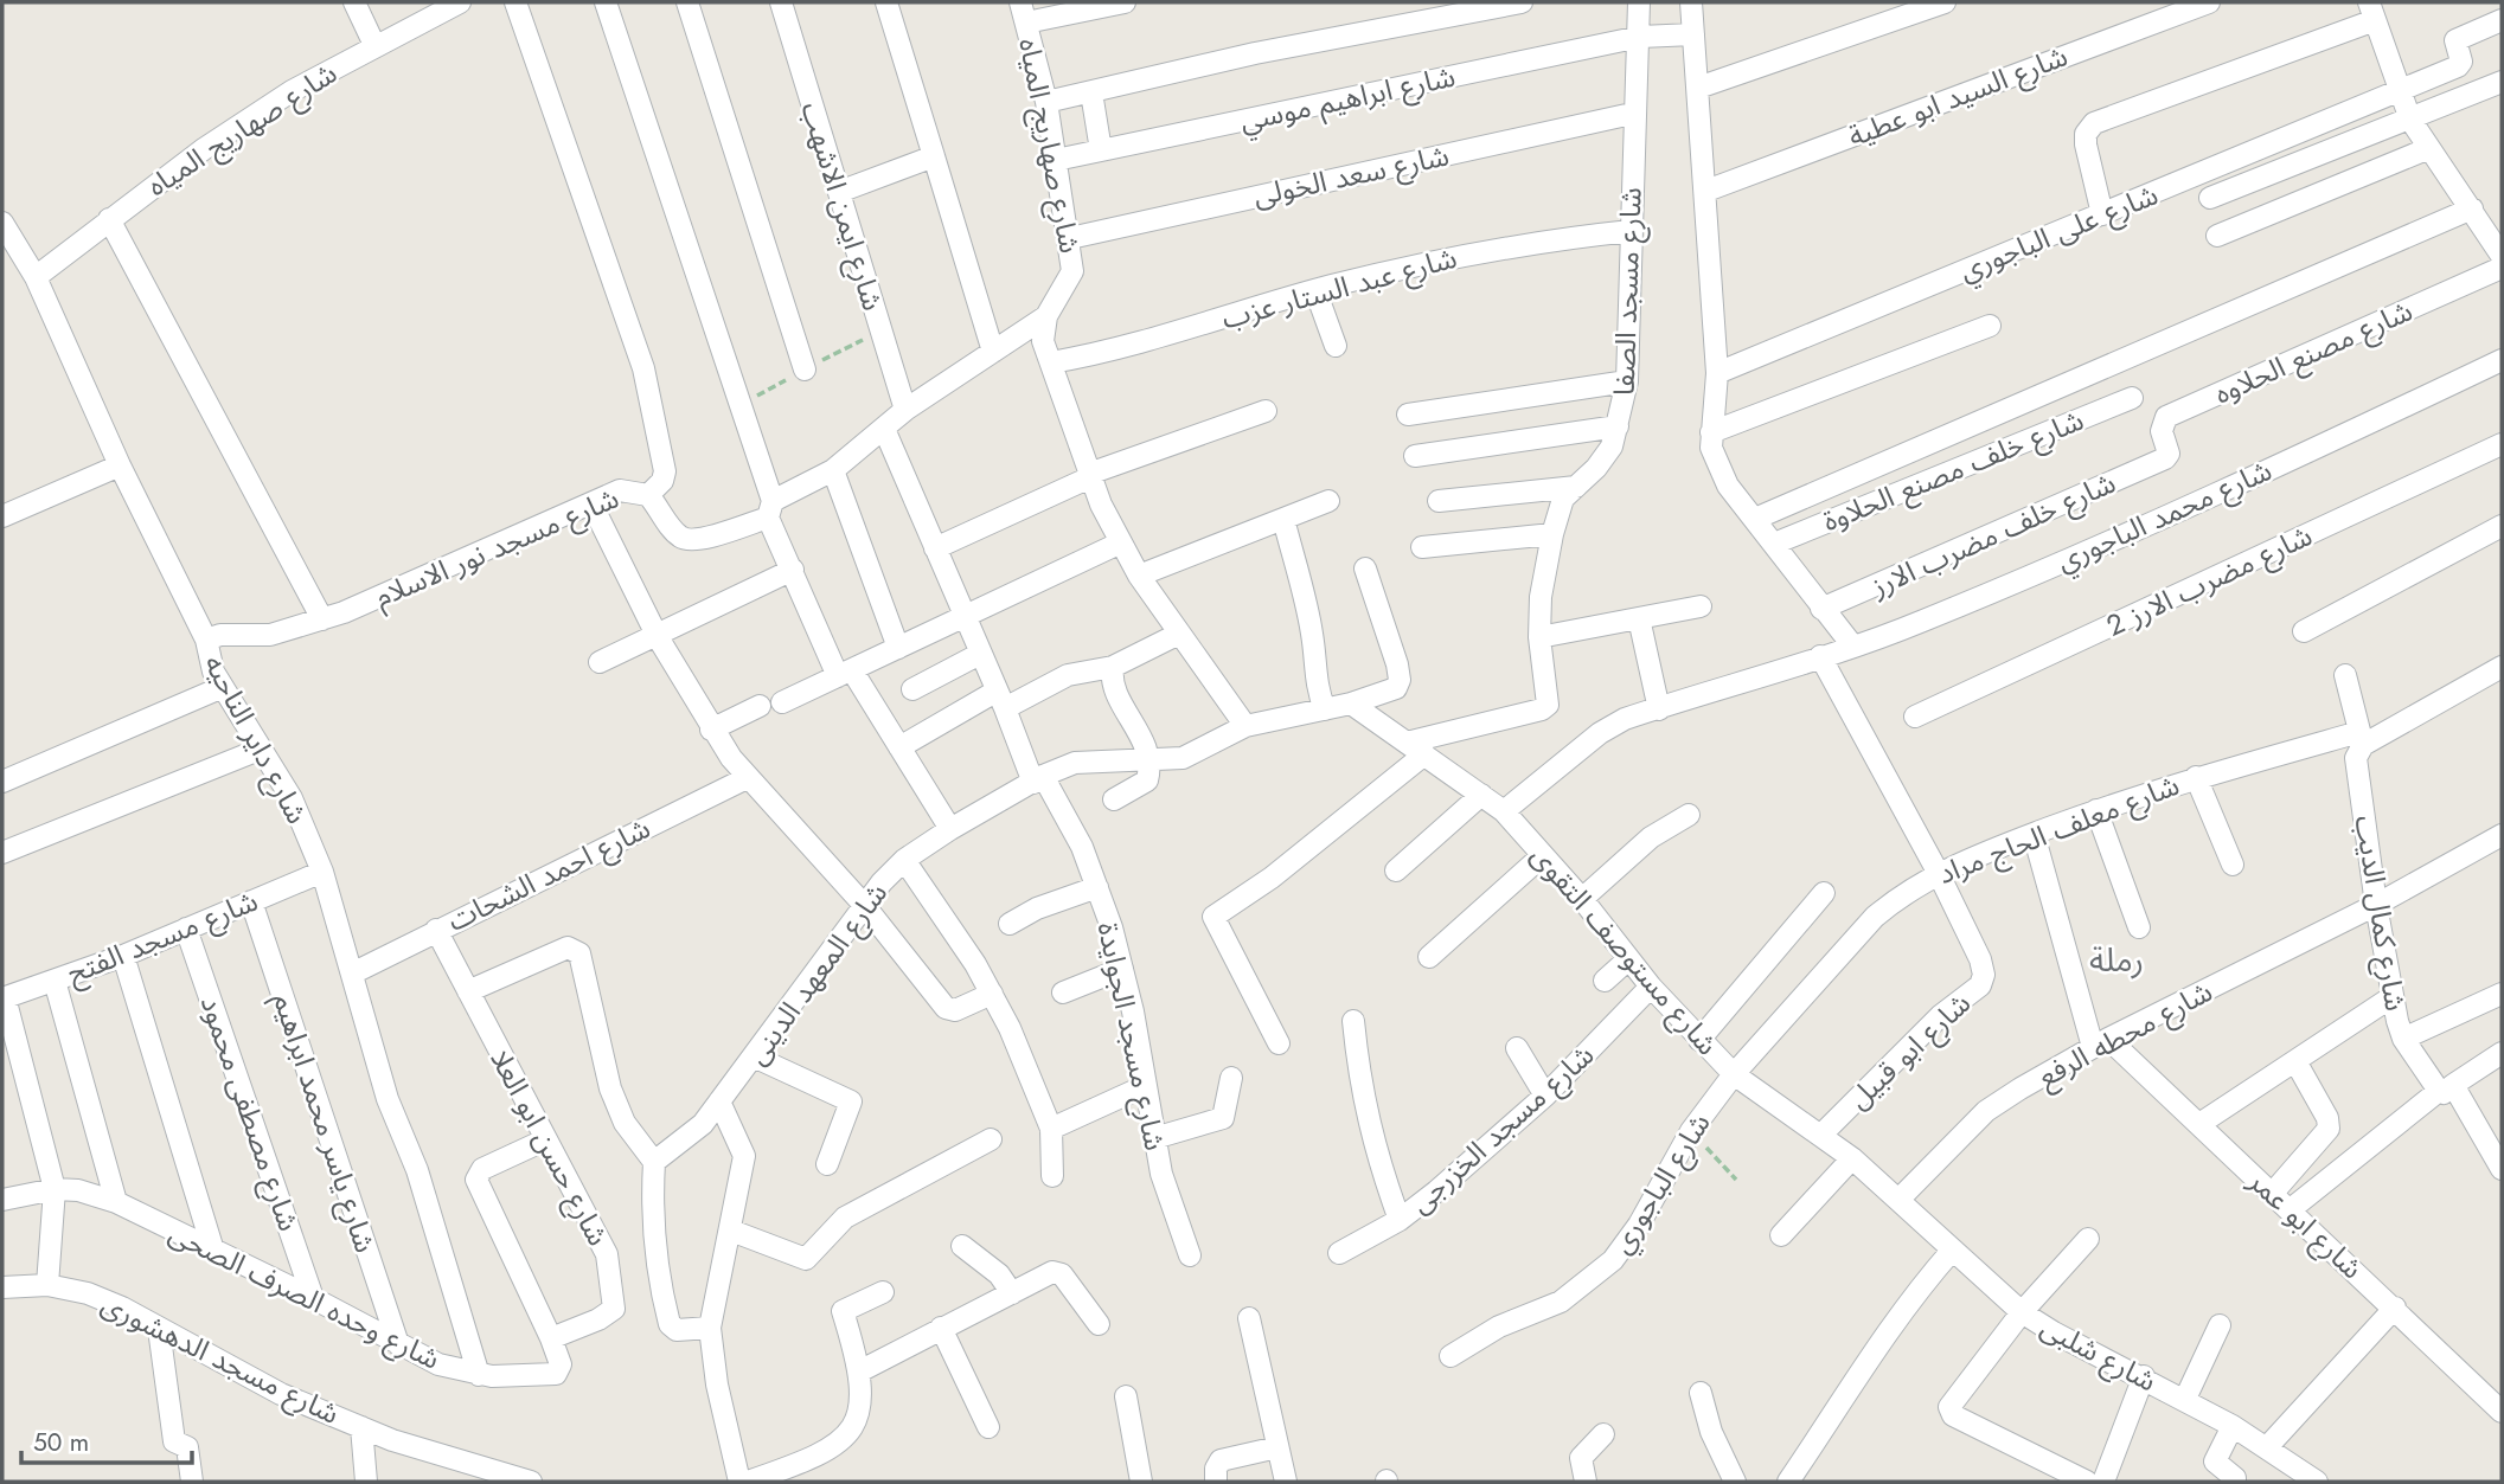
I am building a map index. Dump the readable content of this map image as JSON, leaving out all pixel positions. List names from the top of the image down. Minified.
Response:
{"streets":{"street":["شارع السيد ابو عطية","شارع ابراهيم موسي","شارع صهاريج المياه","شارع سعد الخولى","شارع ايمن الاشهب","شارع على الباجوري","شارع عبد الستار عزب","شارع مسجد الصفا","شارع مصنع الحلاوه","شارع خلف مصنع الحلاوة","شارع محمد الباجوري","شارع خلف مضرب الارز","شارع مسجد نور الاسلام","شارع مضرب الارز 2","شارع داير الناحيه","شارع معلف الحاج مراد","شارع احمد الشحات","شارع كمال الديب","شارع مسجد الفتح","شارع مستوصف التقوى","شارع المعهد الدينى","شارع محطه الرفع","شارع مسجد الجوايدة","شارع ابو قبيل","شارع مصطفى محمود","شارع ياسر محمد ابراهيم","شارع مسجد الخزرجى","شارع حسن ابو العلا","شارع الباجوري","شارع ابو عمر","شارع وحده الصرف الصحى","شارع شلبى","شارع مسجد الدهشورى"]},"crossings":[["شارع ابراهيم موسي","شارع صهاريج المياه"],["شارع ابراهيم موسي","شارع مسجد الصفا"],["شارع صهاريج المياه","شارع سعد الخولى"],["شارع صهاريج المياه","شارع مسجد نور الاسلام"],["شارع صهاريج المياه","شارع داير الناحيه"],["شارع سعد الخولى","شارع مسجد الصفا"],["شارع ايمن الاشهب","شارع مسجد نور الاسلام"],["شارع عبد الستار عزب","شارع مسجد الصفا"],["شارع مسجد الصفا","شارع مستوصف التقوى"],["شارع مصنع الحلاوه","شارع خلف مضرب الارز"],["شارع محمد الباجوري","شارع مستوصف التقوى"],["شارع مسجد نور الاسلام","شارع داير الناحيه"],["شارع داير الناحيه","شارع احمد الشحات"],["شارع داير الناحيه","شارع مسجد الفتح"],["شارع داير الناحيه","شارع وحده الصرف الصحى"],["شارع معلف الحاج مراد","شارع كمال الديب"],["شارع معلف الحاج مراد","شارع مستوصف التقوى"],["شارع معلف الحاج مراد","شارع ابو قبيل"],["شارع معلف الحاج مراد","شارع الباجوري"],["شارع احمد الشحات","شارع حسن ابو العلا"],["شارع كمال الديب","شارع محطه الرفع"],["شارع مسجد الفتح","شارع مصطفى محمود"],["شارع مسجد الفتح","شارع ياسر محمد ابراهيم"],["شارع مستوصف التقوى","شارع المعهد الدينى"],["شارع مستوصف التقوى","شارع محطه الرفع"],["شارع مستوصف التقوى","شارع ابو قبيل"],["شارع مستوصف التقوى","شارع مسجد الخزرجى"],["شارع مستوصف التقوى","شارع الباجوري"],["شارع مستوصف التقوى","شارع شلبى"],["شارع المعهد الدينى","شارع مسجد الجوايدة"],["شارع محطه الرفع","شارع ابو عمر"],["شارع محطه الرفع","شارع شلبى"],["شارع مصطفى محمود","شارع وحده الصرف الصحى"],["شارع ياسر محمد ابراهيم","شارع وحده الصرف الصحى"],["شارع حسن ابو العلا","شارع وحده الصرف الصحى"]],"districts":["رملة"],"scale_bar":"50 m"}
